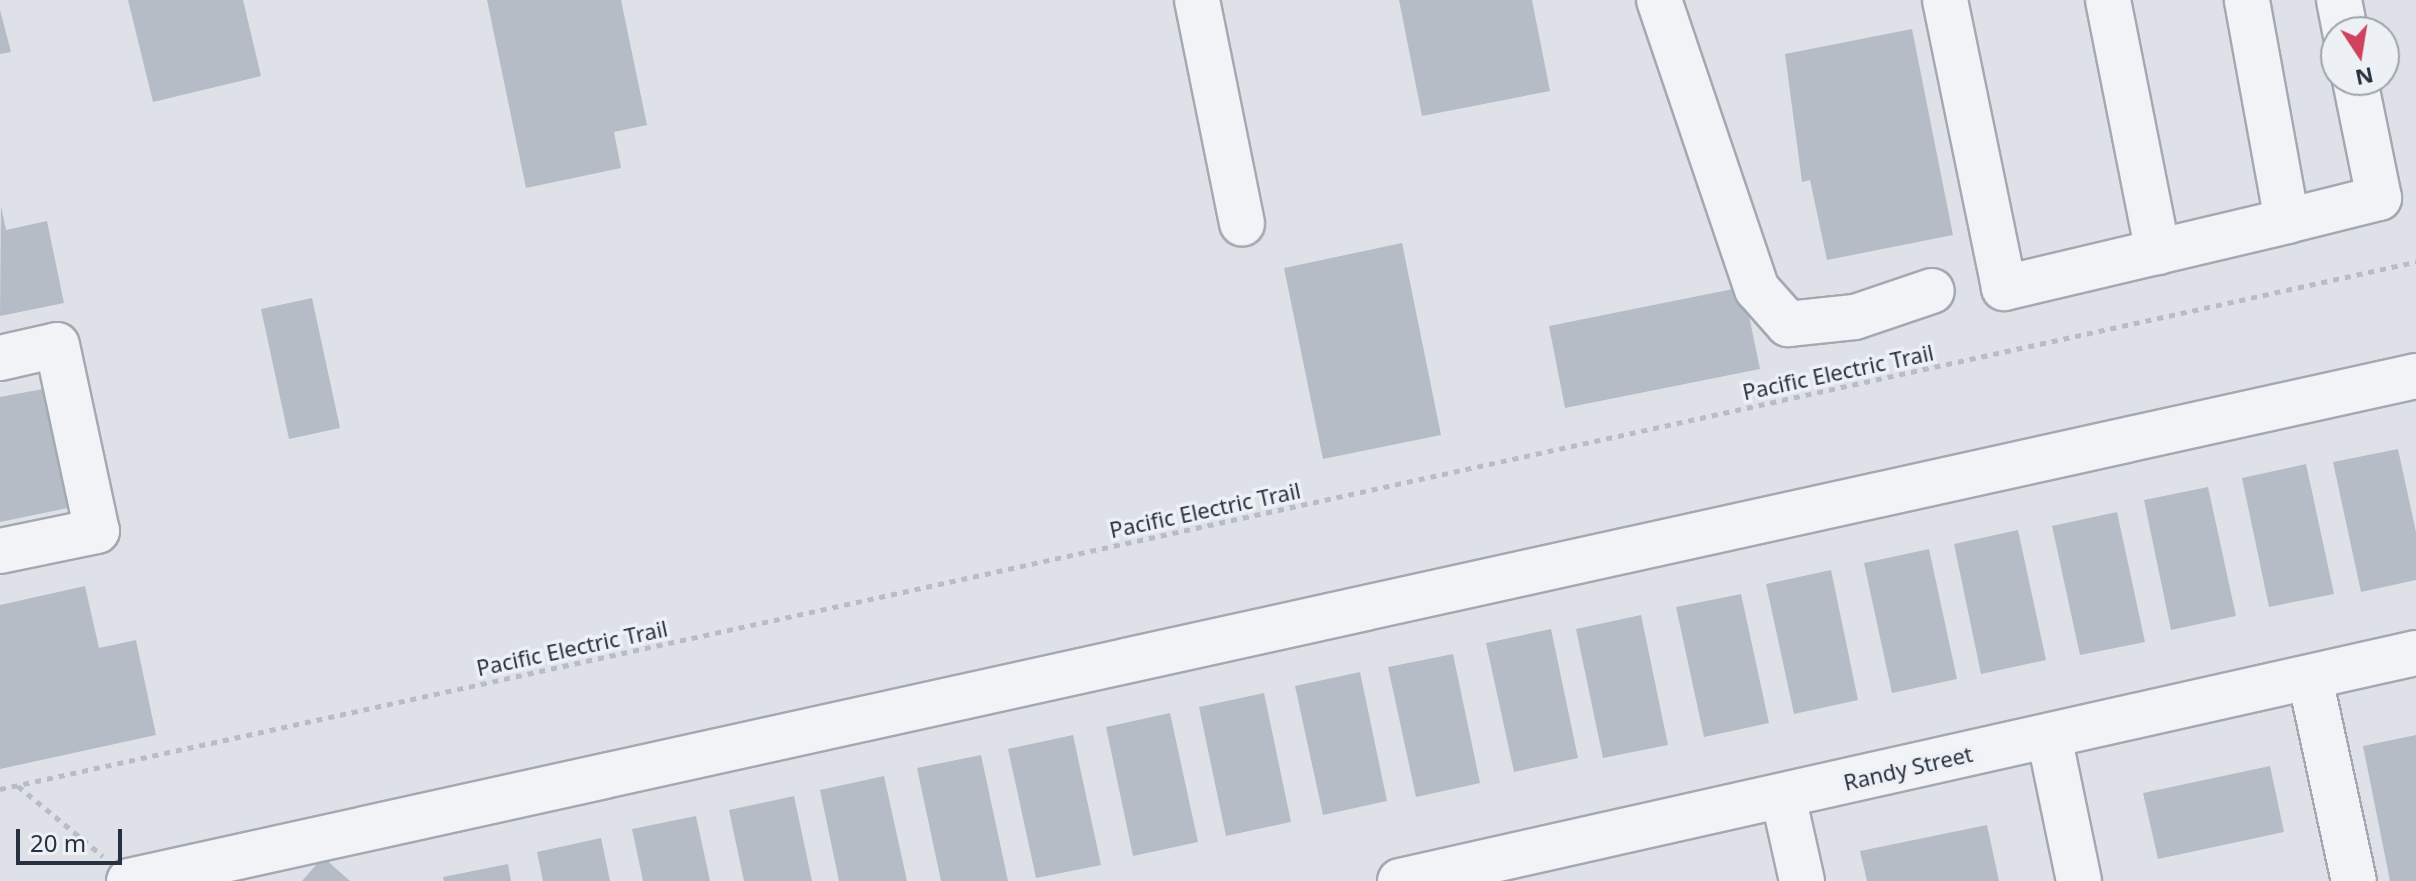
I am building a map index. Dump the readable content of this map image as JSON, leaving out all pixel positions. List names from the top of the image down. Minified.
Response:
{"streets":{"street":["Randy Street"],"path":["Pacific Electric Trail"]},"scale_bar":"20 m","north":"bottom"}
